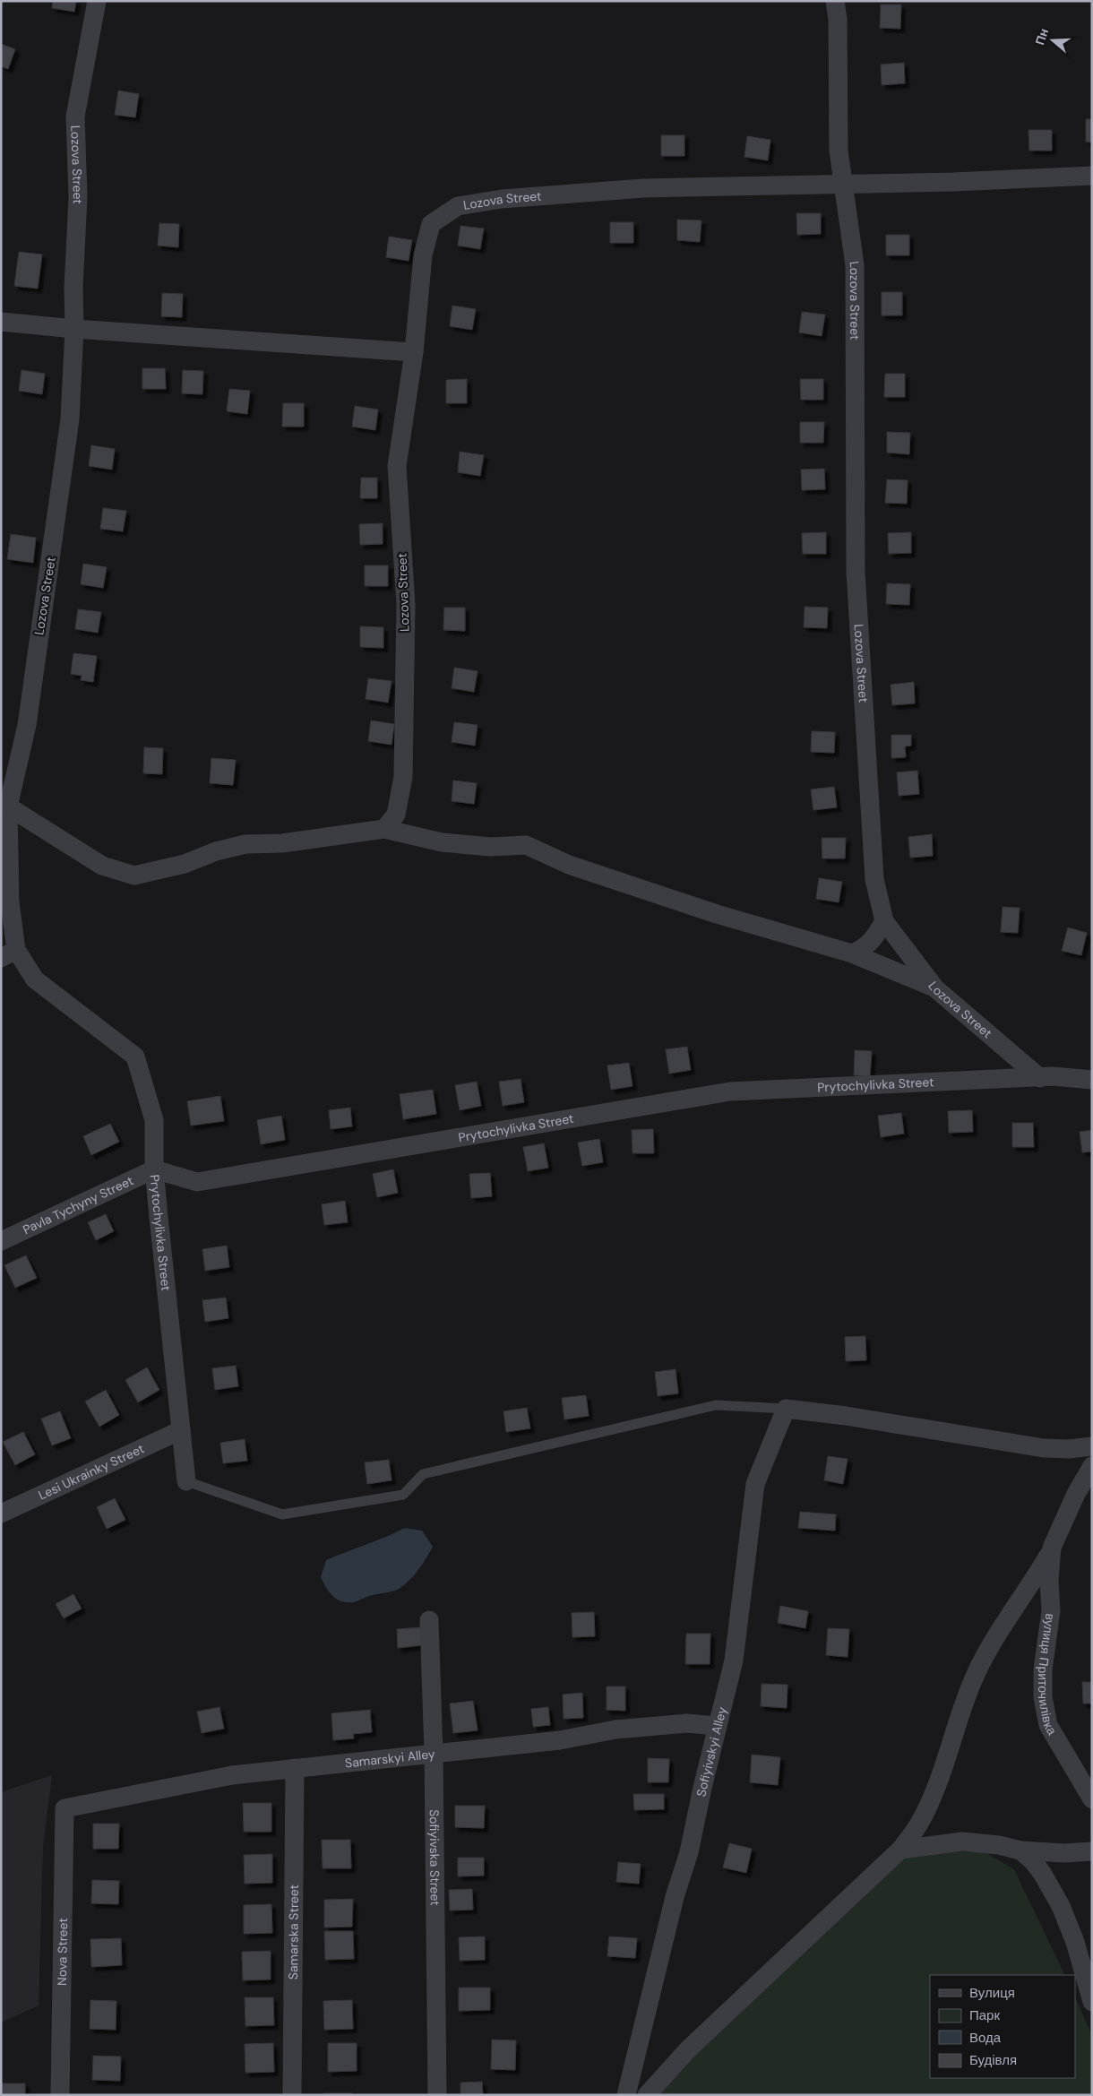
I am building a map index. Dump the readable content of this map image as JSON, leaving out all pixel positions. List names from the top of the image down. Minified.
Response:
{"streets":{"street":["Lozova Street","Prytochylivka Street","Pavla Tychyny Street","Lesi Ukrainky Street","вулиця Приточилівка","Sofiyivskyi Alley","Samarskyi Alley","Sofiyivska Street","Samarska Street","Nova Street"]},"crossings":[["Lozova Street","Prytochylivka Street"],["Prytochylivka Street","Pavla Tychyny Street"],["Prytochylivka Street","Lesi Ukrainky Street"],["Prytochylivka Street","Sofiyivskyi Alley"],["Sofiyivskyi Alley","Samarskyi Alley"],["Samarskyi Alley","Sofiyivska Street"],["Samarskyi Alley","Samarska Street"],["Samarskyi Alley","Nova Street"]],"legend":["Вулиця","Парк","Вода","Будівля"],"north":"left"}
